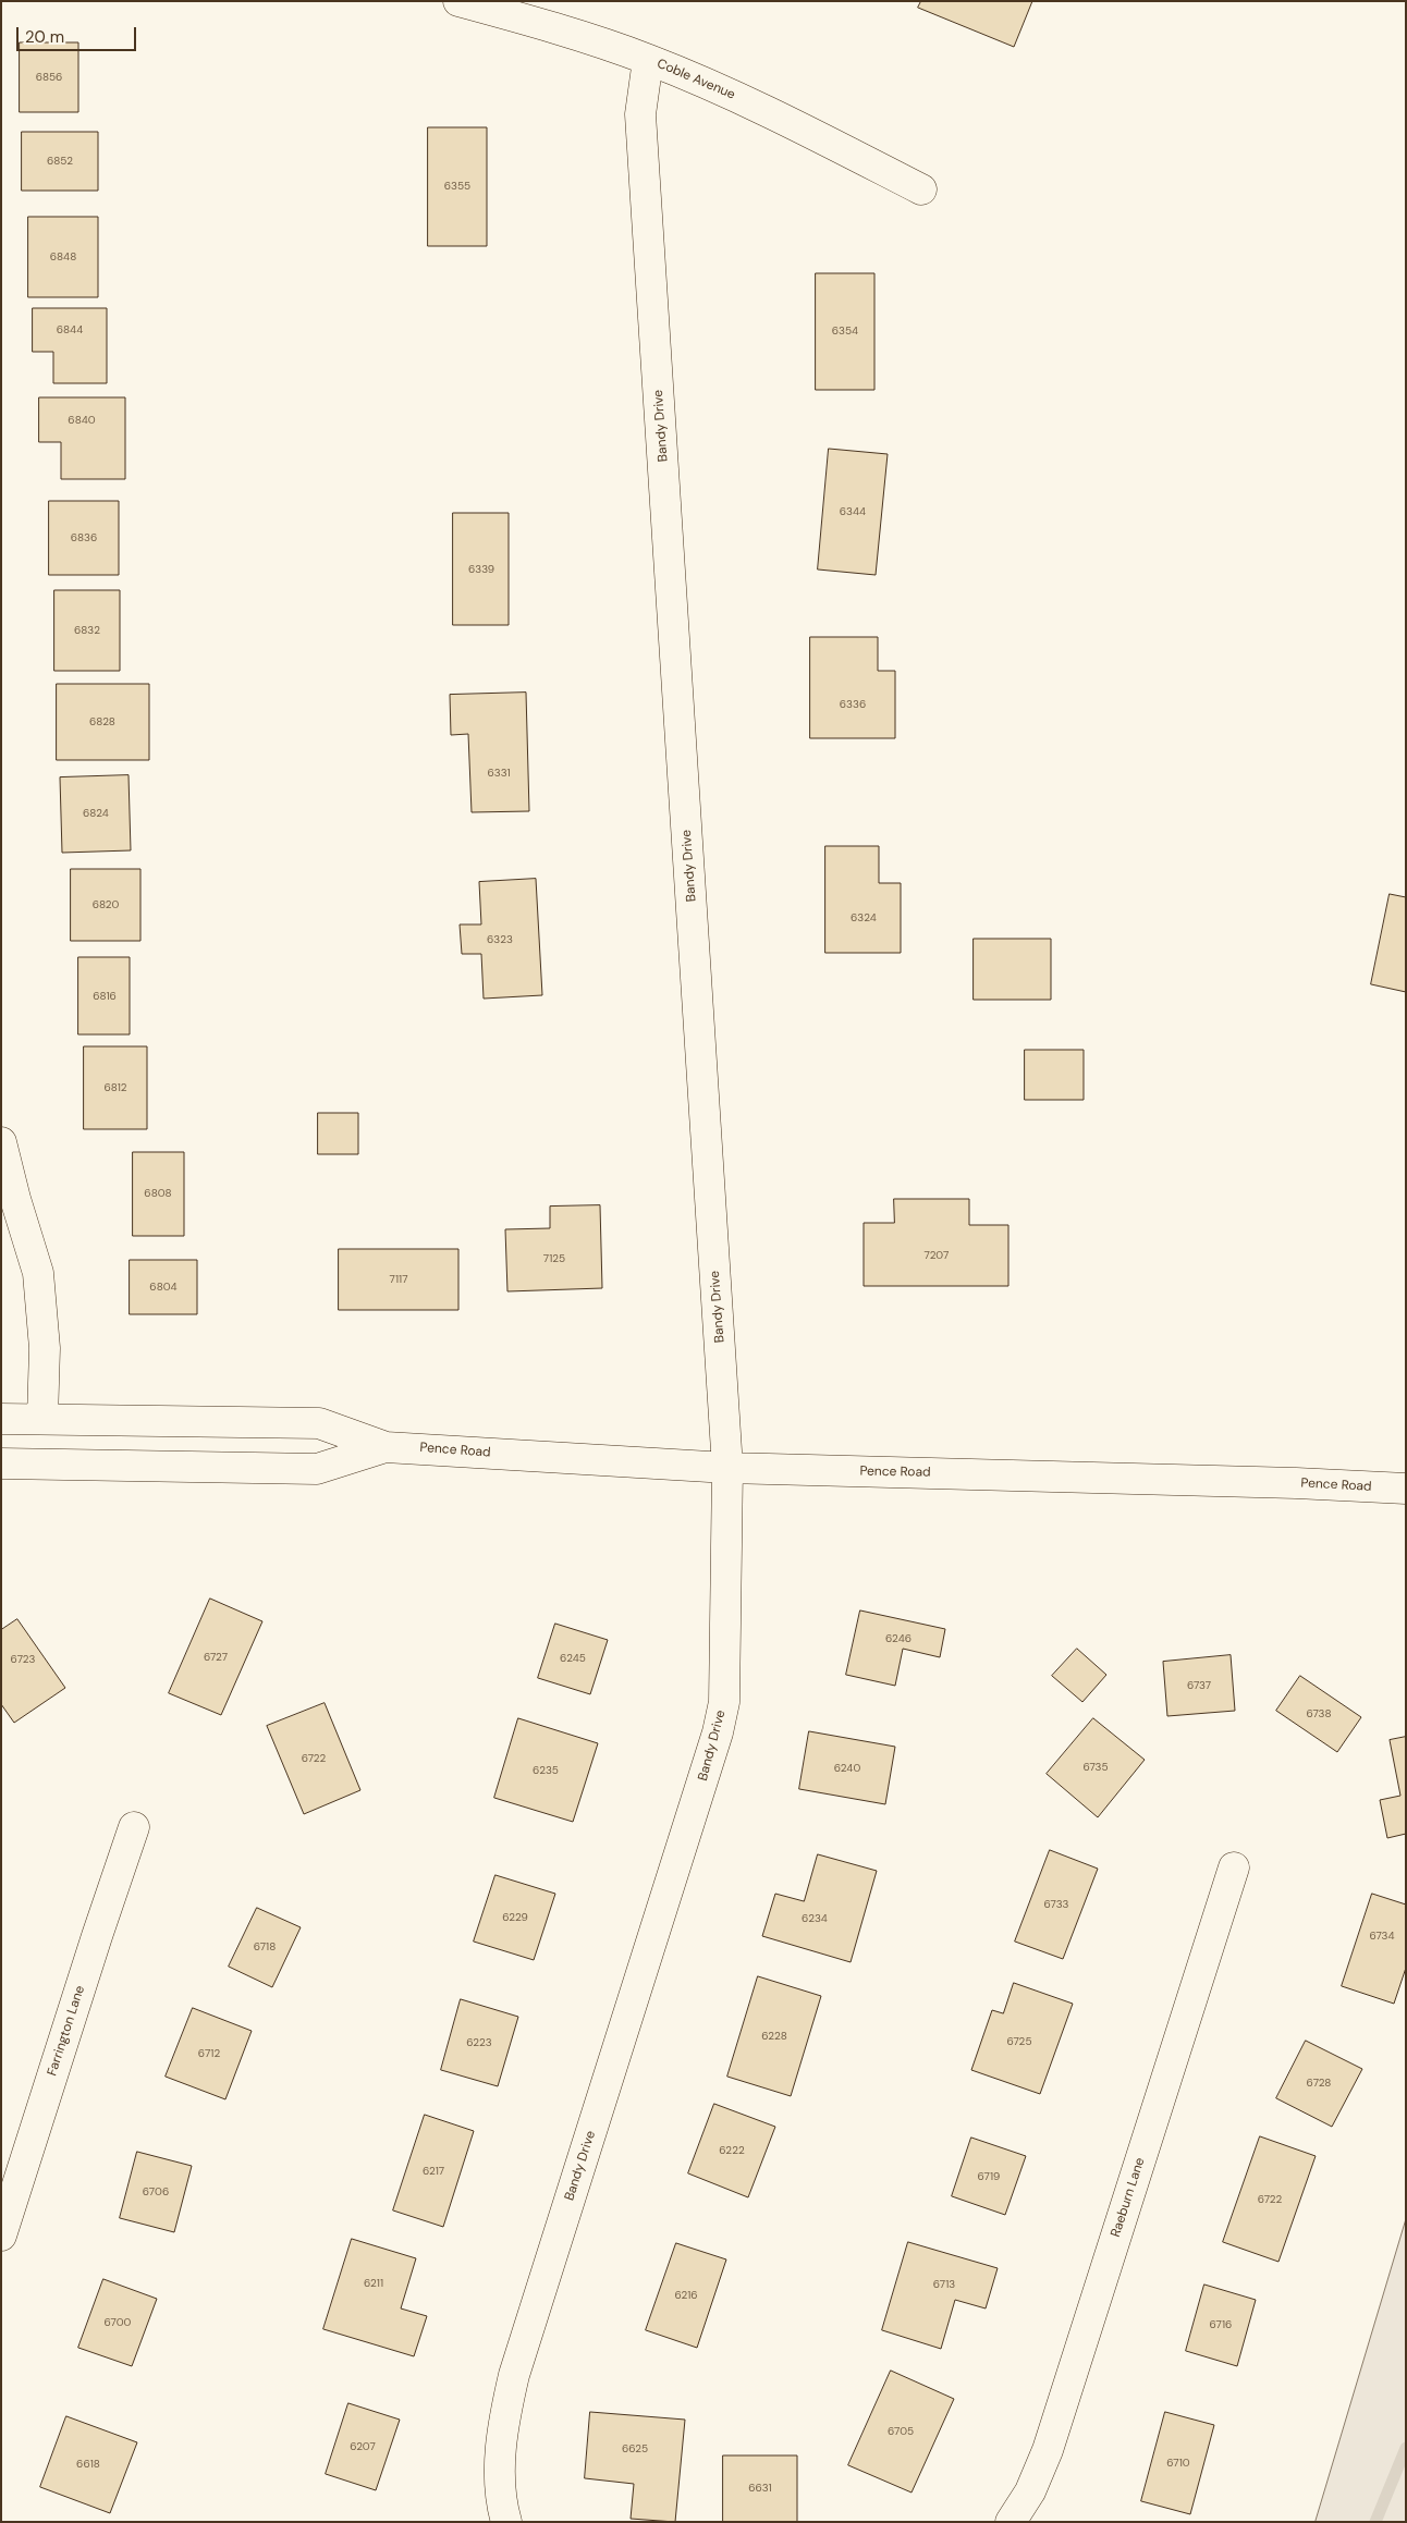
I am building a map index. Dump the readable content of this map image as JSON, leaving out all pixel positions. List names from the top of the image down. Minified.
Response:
{"streets":{"street":["Coble Avenue","Bandy Drive","Pence Road","Farrington Lane","Raeburn Lane"]},"crossings":[["Coble Avenue","Bandy Drive"],["Bandy Drive","Pence Road"]],"house_numbers":["6856","6852","6355","6848","6844","6354","6840","6344","6836","6339","6832","6336","6828","6331","6824","6820","6324","6323","6816","6812","6808","7207","7125","7117","6804","6246","6727","6245","6723","6737","6738","6722","6735","6240","6235","6733","6229","6234","6734","6718","6228","6725","6223","6712","6728","6222","6217","6719","6706","6722","6211","6713","6216","6700","6716","6705","6207","6625","6710","6618","6631"],"scale_bar":"20 m"}
